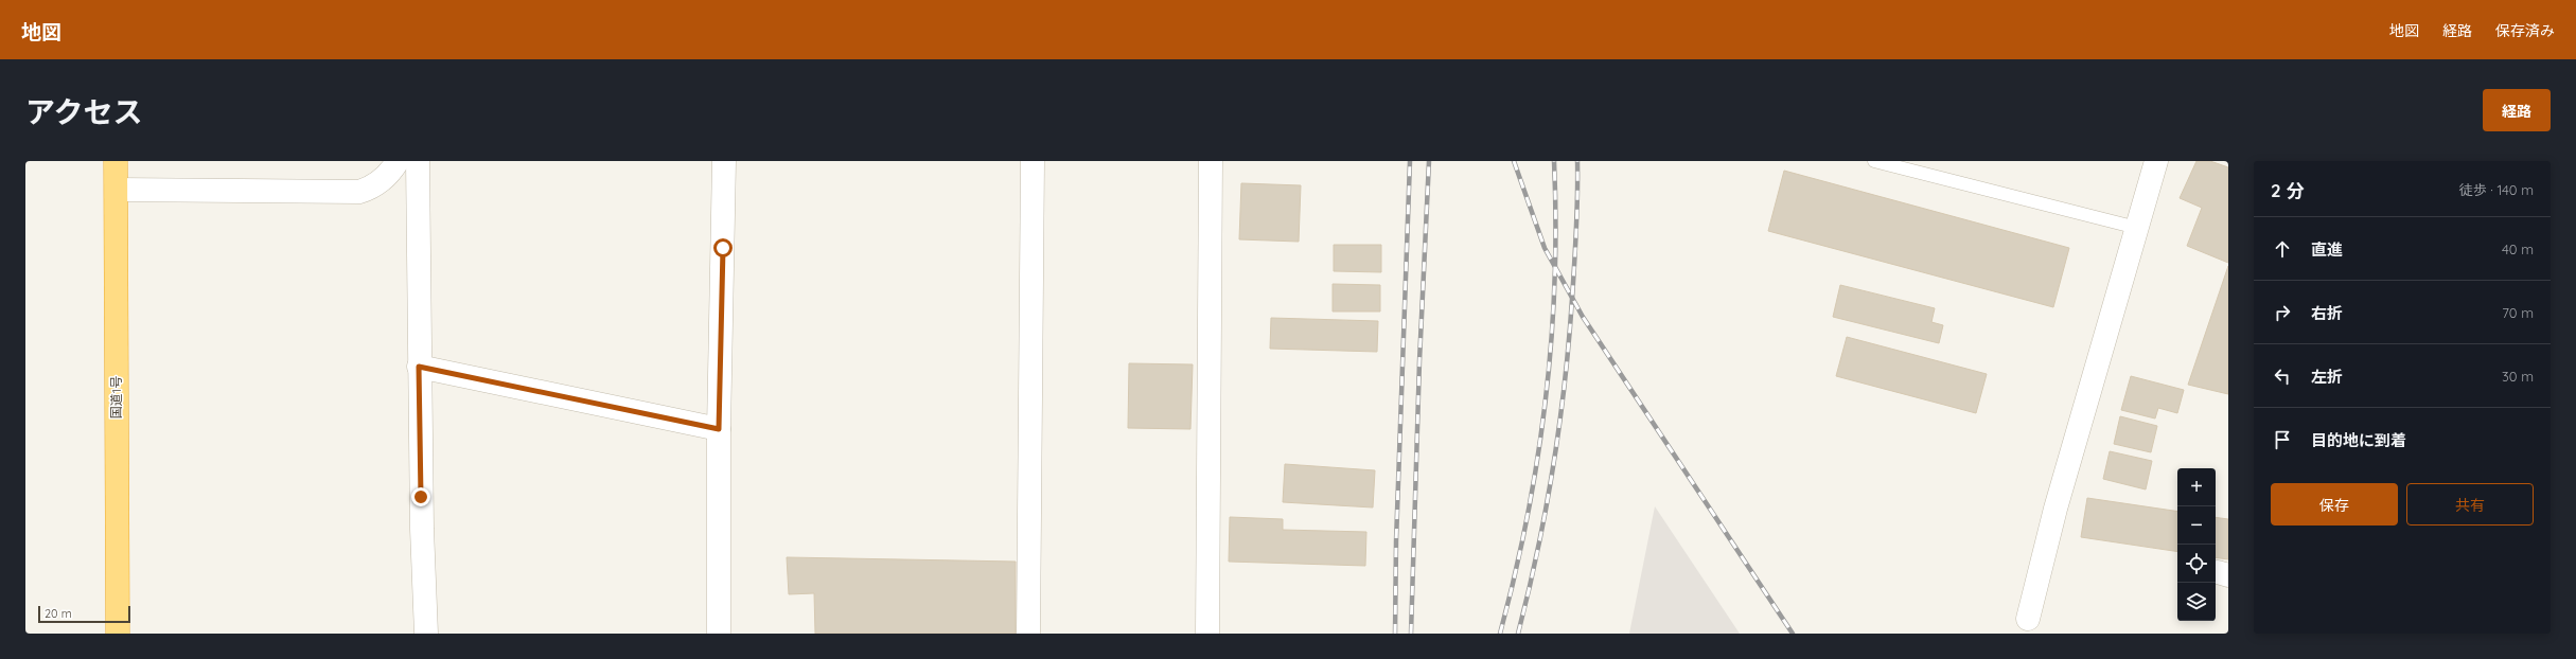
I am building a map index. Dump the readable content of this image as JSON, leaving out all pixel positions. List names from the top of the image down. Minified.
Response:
{"streets":{"highway":["国道1号"]},"scale_bar":"20 m","page":{"header":"地図","nav":["地図","経路","保存済み"],"title":"アクセス","buttons":["経路",["保存","共有"]],"heading":["2 分","徒歩 · 140 m"],"list":[["直進","40 m"],["右折","70 m"],["左折","30 m"],"目的地に到着"],"map_buttons":["+","−"],"scale":"20 m"}}
